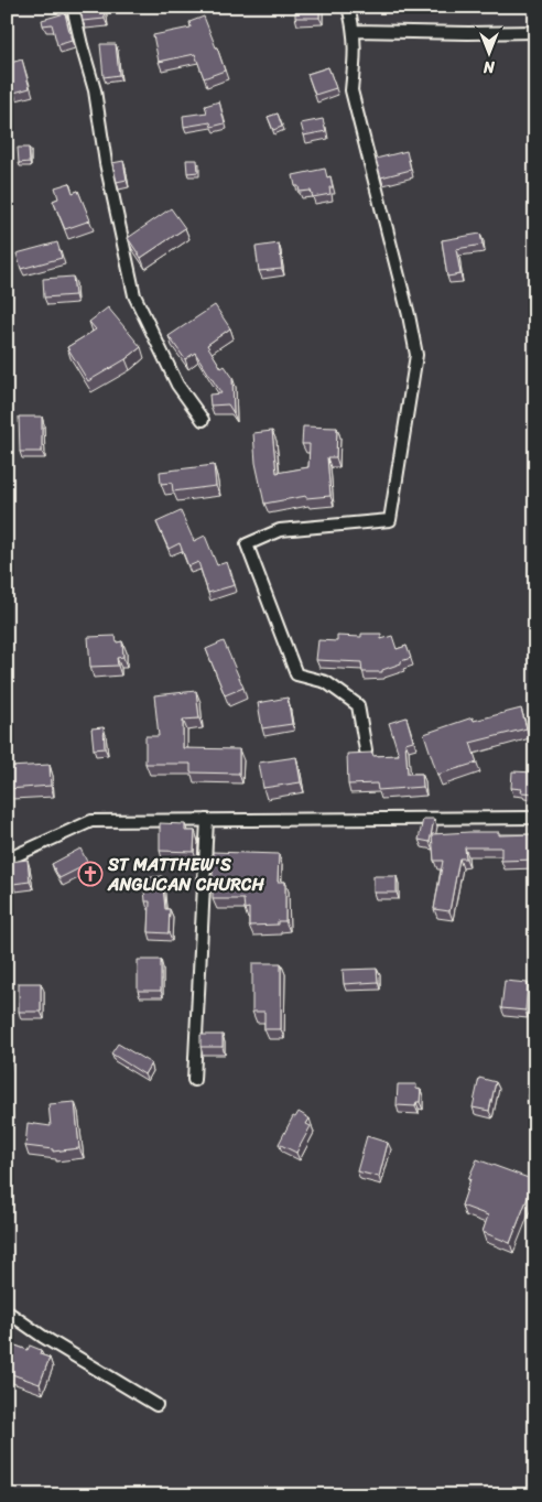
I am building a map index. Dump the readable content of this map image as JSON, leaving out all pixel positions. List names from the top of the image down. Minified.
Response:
{"places":{"church":["ST MATTHEW'S ANGLICAN CHURCH"]},"north":"bottom"}
